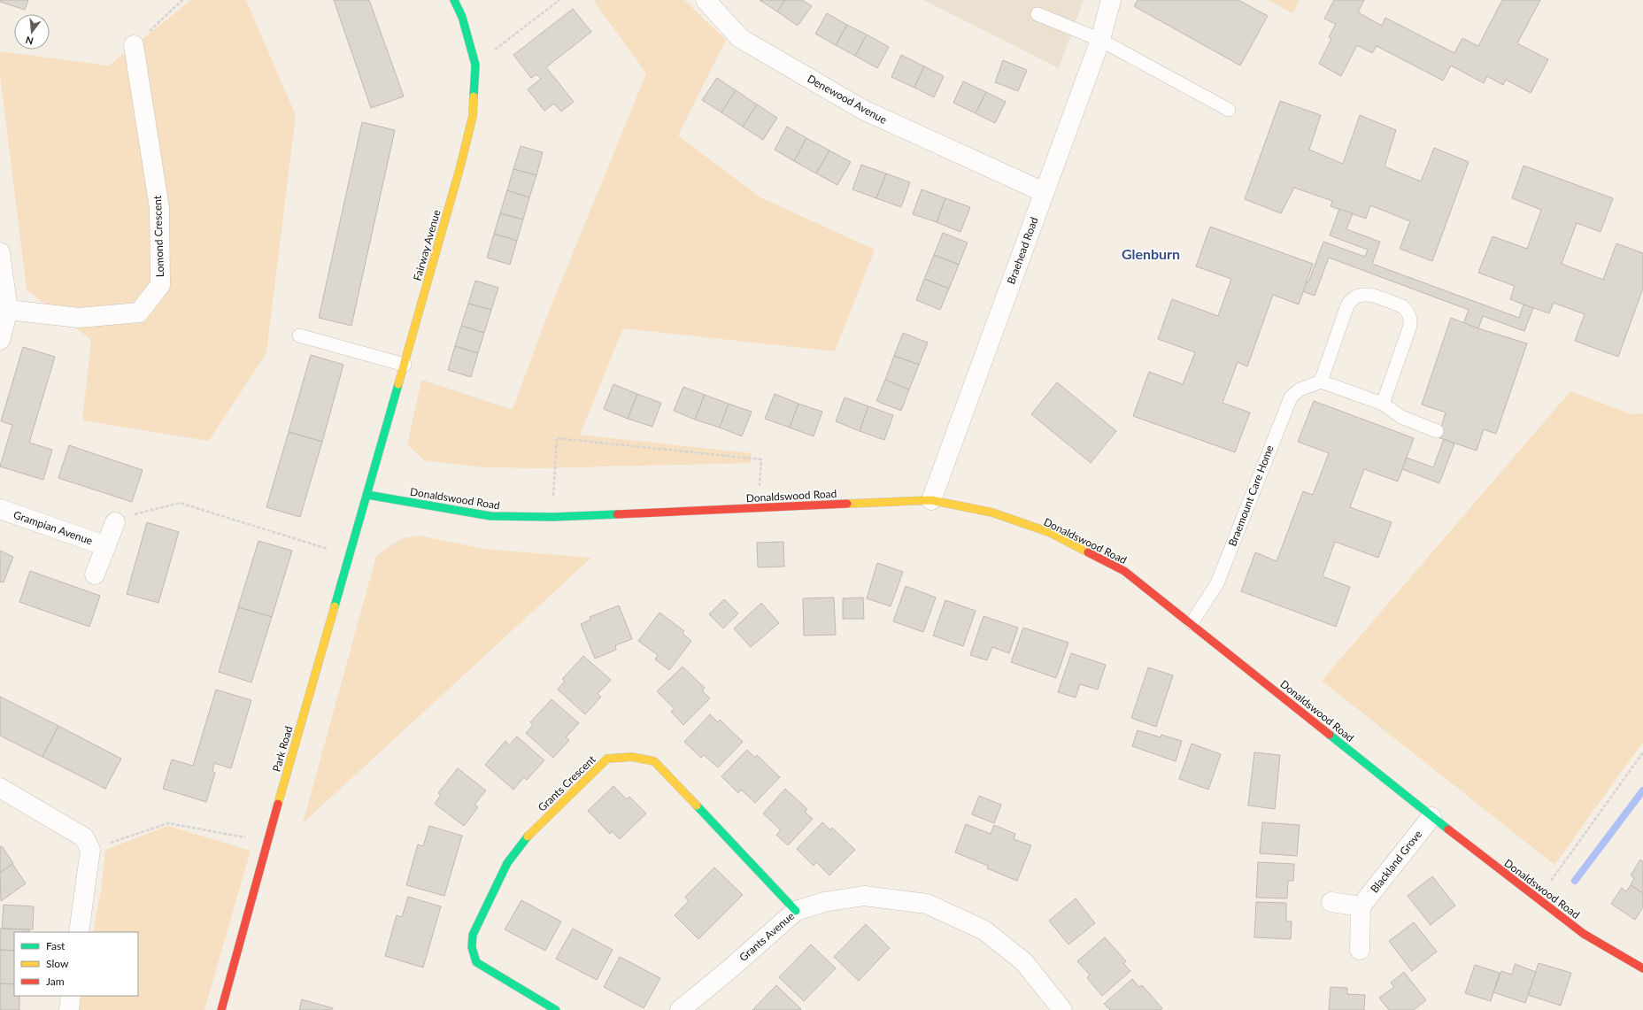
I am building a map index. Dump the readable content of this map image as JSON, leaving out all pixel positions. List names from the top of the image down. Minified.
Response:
{"streets":{"street":["Denewood Avenue","Lomond Crescent","Fairway Avenue","Braehead Road","Donaldswood Road","Grampian Avenue","Park Road","Grants Crescent","Blackland Grove","Grants Avenue"],"lane":["Braemount Care Home"]},"crossings":[["Denewood Avenue","Braehead Road"],["Fairway Avenue","Donaldswood Road"],["Fairway Avenue","Park Road"],["Braehead Road","Donaldswood Road"],["Donaldswood Road","Braemount Care Home"],["Donaldswood Road","Park Road"],["Donaldswood Road","Blackland Grove"],["Grants Crescent","Grants Avenue"]],"districts":["Glenburn"],"legend":["Fast","Slow","Jam"],"north":"bottom"}
